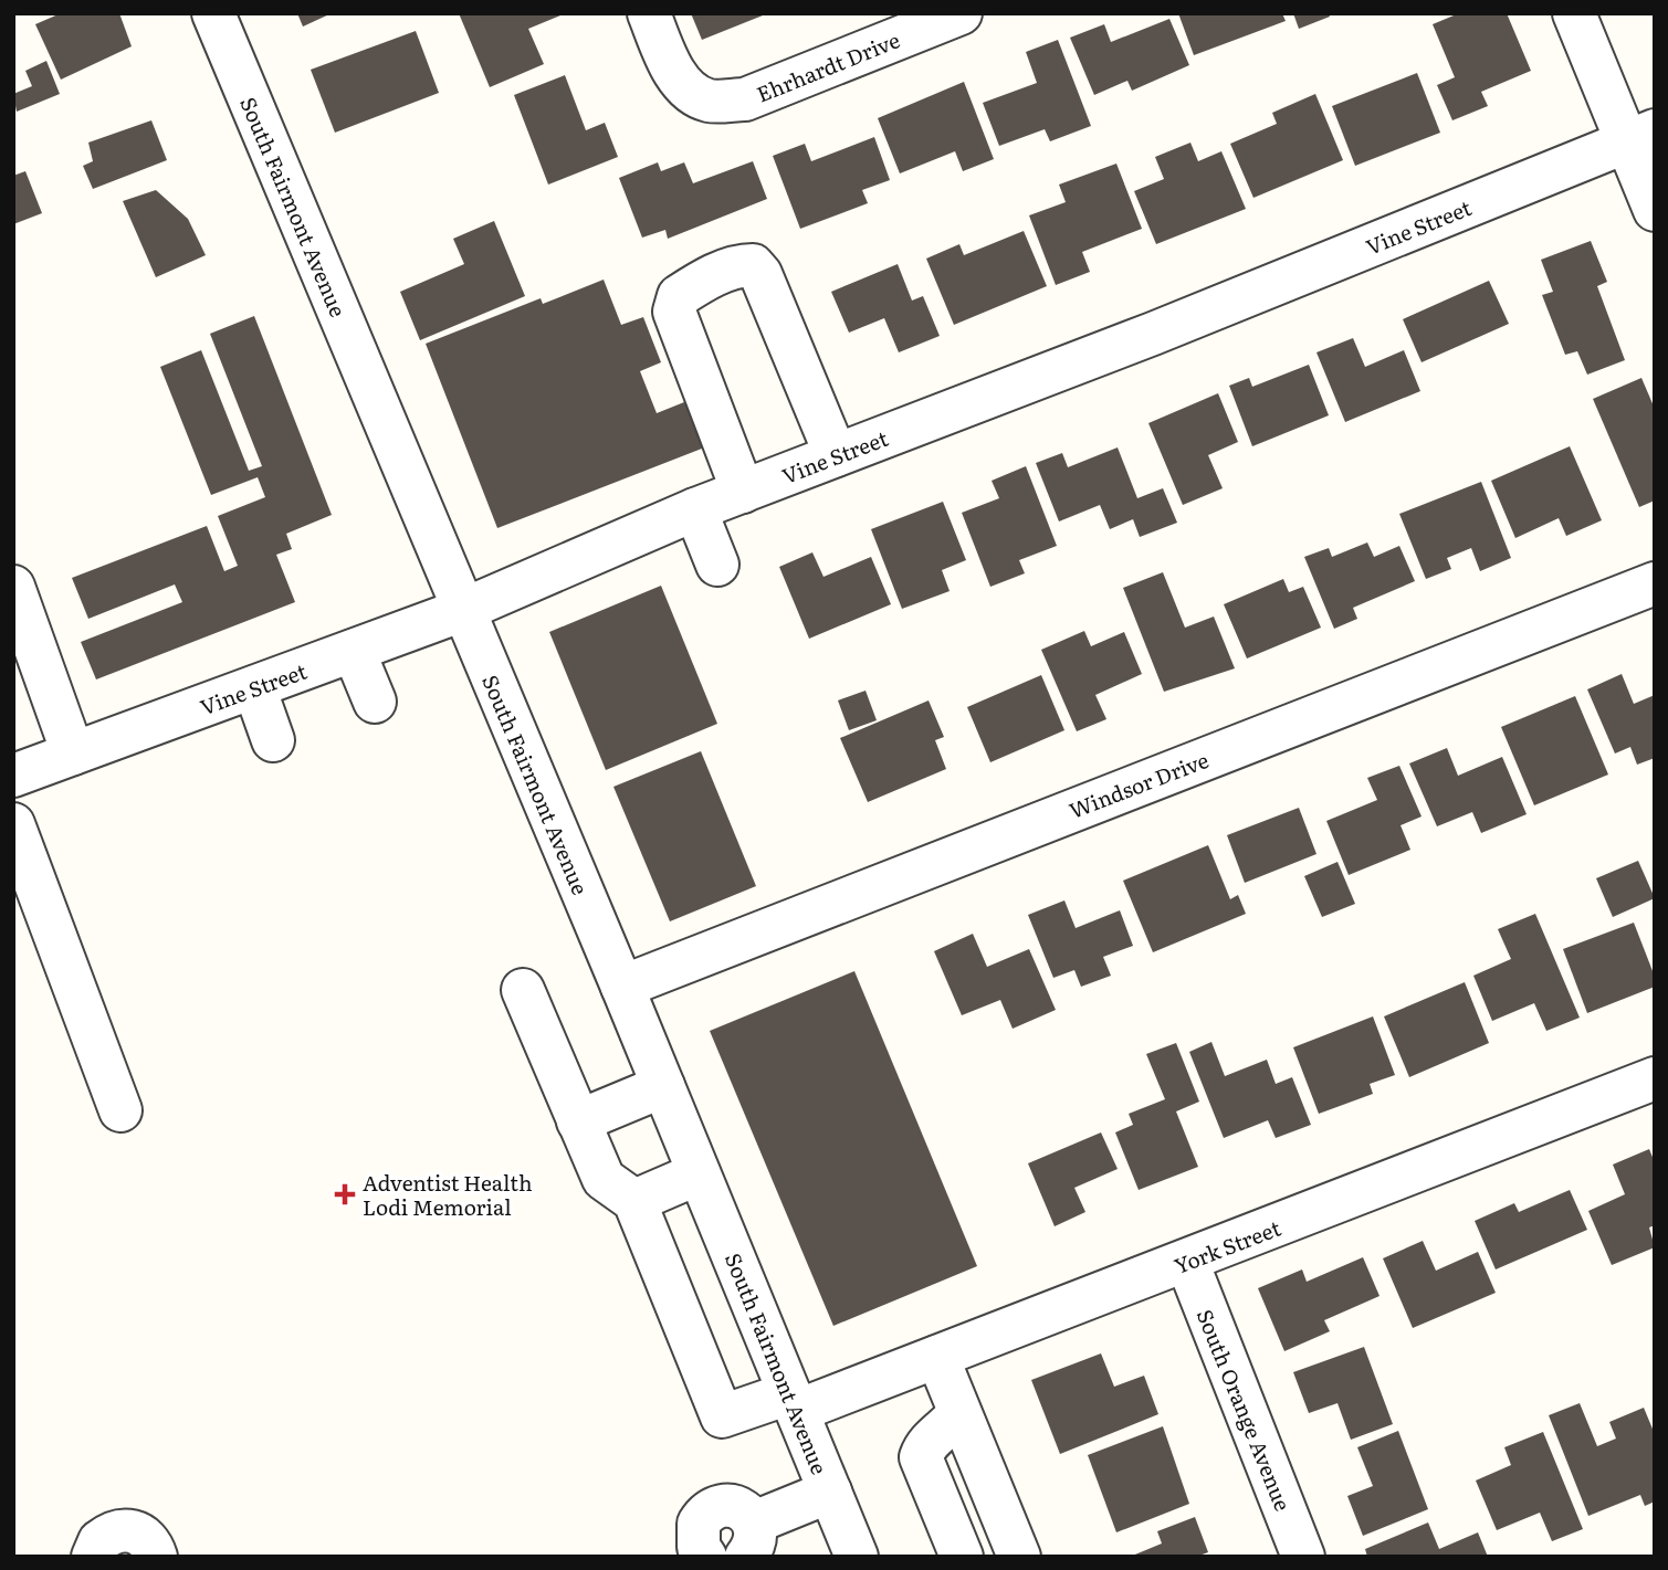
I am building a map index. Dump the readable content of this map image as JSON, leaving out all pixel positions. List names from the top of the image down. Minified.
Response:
{"streets":{"street":["Ehrhardt Drive","South Fairmont Avenue","Vine Street","Windsor Drive","York Street","South Orange Avenue"]},"crossings":[["South Fairmont Avenue","Vine Street"],["South Fairmont Avenue","Windsor Drive"],["South Fairmont Avenue","York Street"],["York Street","South Orange Avenue"]],"places":{"health":["Adventist Health Lodi Memorial"]}}
